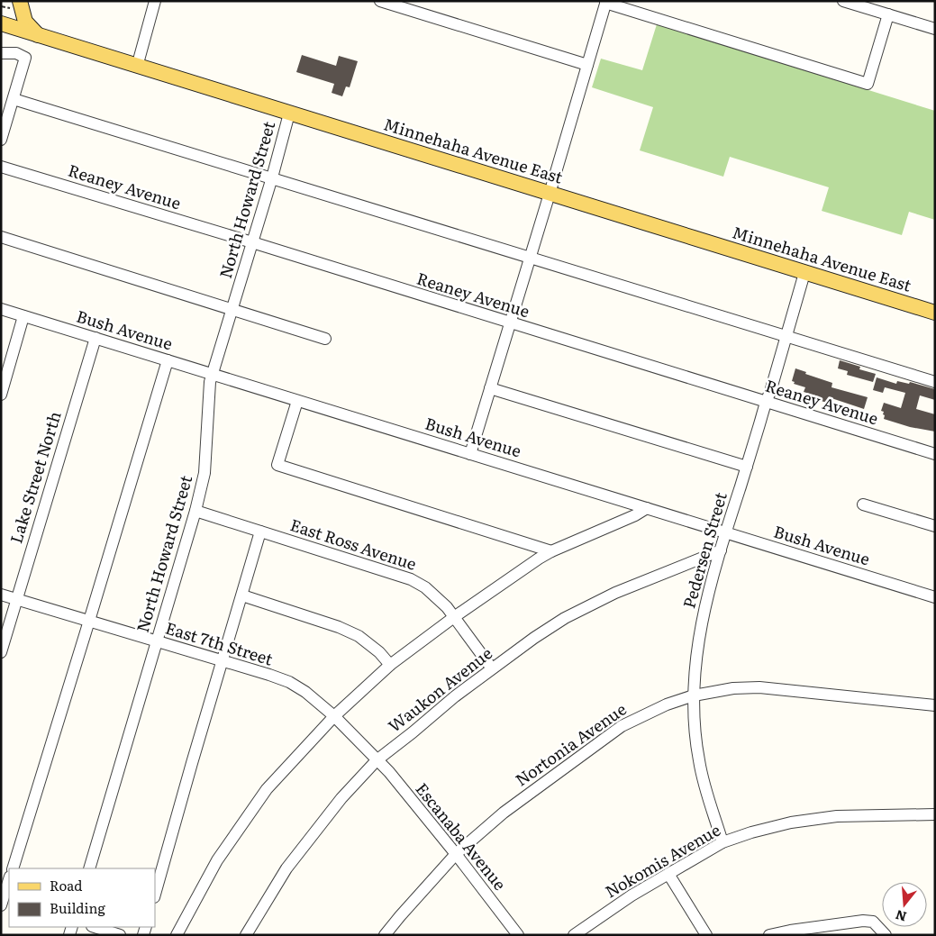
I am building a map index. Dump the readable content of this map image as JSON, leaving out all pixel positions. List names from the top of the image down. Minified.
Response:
{"streets":{"main road":["Minnehaha Avenue East"],"street":["Reaney Avenue","North Howard Street","Bush Avenue","Lake Street North","East Ross Avenue","Pedersen Street","East 7th Street","Waukon Avenue","Nortonia Avenue","Escanaba Avenue","Nokomis Avenue"]},"crossings":[["Minnehaha Avenue East","North Howard Street"],["Minnehaha Avenue East","Pedersen Street"],["Reaney Avenue","North Howard Street"],["Reaney Avenue","Pedersen Street"],["North Howard Street","Bush Avenue"],["North Howard Street","East Ross Avenue"],["North Howard Street","East 7th Street"],["Bush Avenue","Lake Street North"],["Bush Avenue","Pedersen Street"],["Lake Street North","East 7th Street"],["East Ross Avenue","Waukon Avenue"],["Pedersen Street","Waukon Avenue"],["Pedersen Street","Nortonia Avenue"],["Pedersen Street","Nokomis Avenue"],["East 7th Street","Waukon Avenue"],["East 7th Street","Escanaba Avenue"],["Waukon Avenue","Escanaba Avenue"],["Nortonia Avenue","Escanaba Avenue"]],"legend":["Road","Building"],"north":"bottom"}
